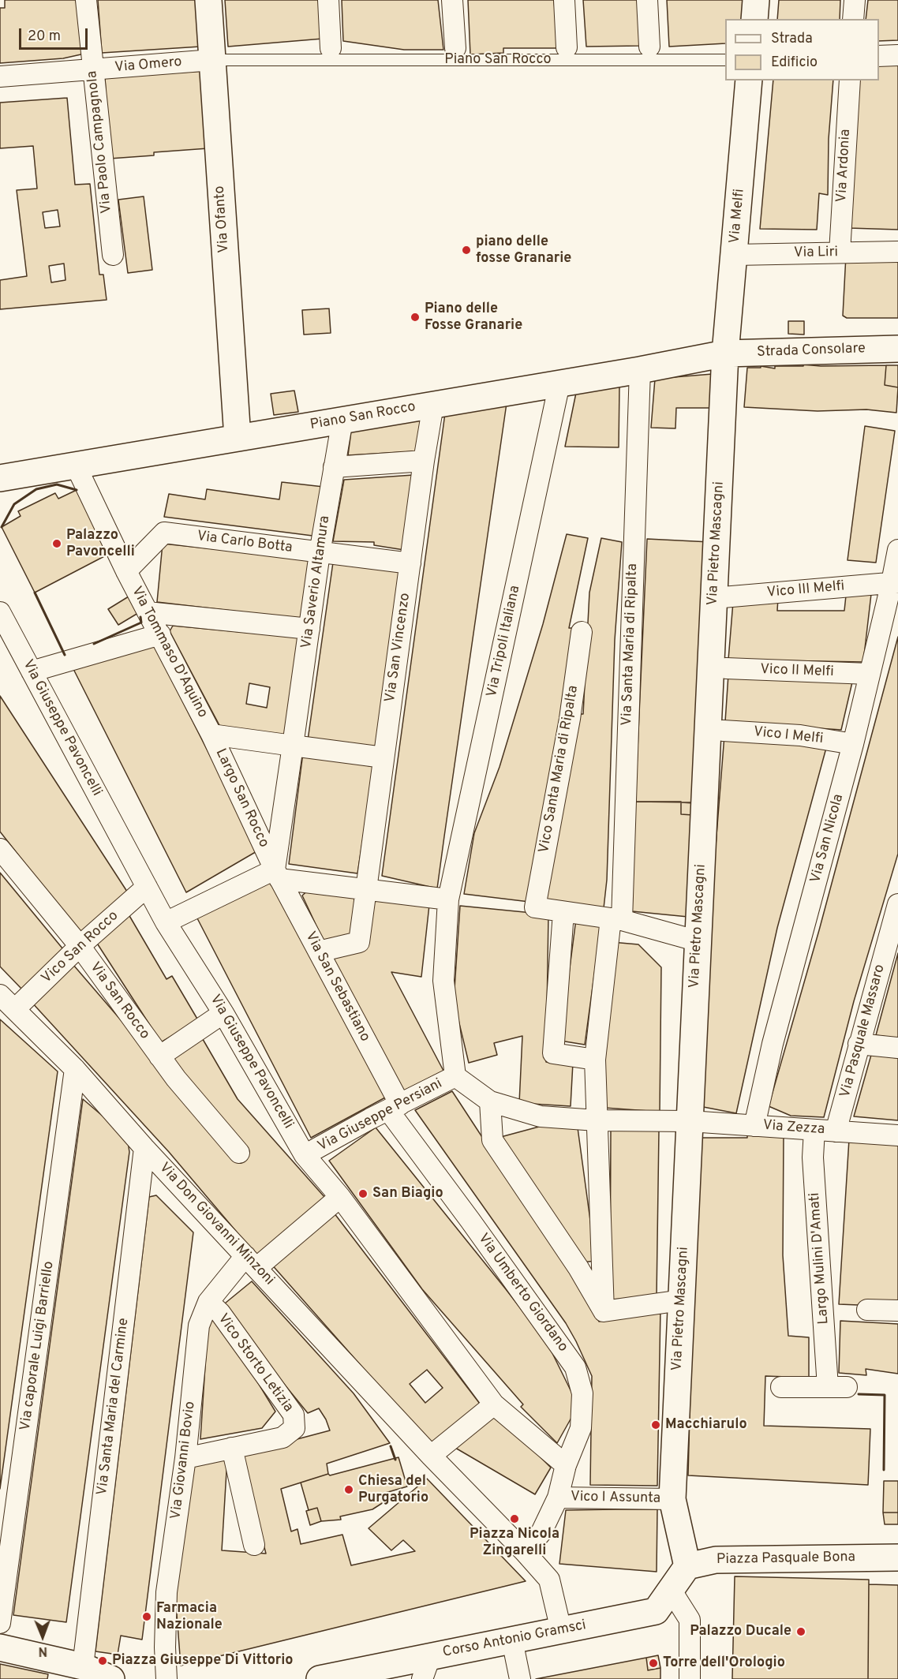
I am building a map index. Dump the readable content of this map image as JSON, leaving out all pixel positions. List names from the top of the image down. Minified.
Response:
{"streets":{"street":["Piano San Rocco","Via Omero","Via Paolo Campagnola","Via Ardonia","Via Melfi","Via Ofanto","Via Liri","Strada Consolare","Via Carlo Botta","Via Pietro Mascagni","Via Saverio Altamura","Vico III Melfi","Via Tripoli Italiana","Via Santa Maria di Ripalta","Via San Vincenzo","Via Tommaso D'Aquino","Vico II Melfi","Via Giuseppe Pavoncelli","Vico I Melfi","Vico Santa Maria di Ripalta","Largo San Rocco","Via San Nicola","Vico San Rocco","Via San Sebastiano","Via San Rocco","Via Pasquale Massaro","Via Giuseppe Persiani","Via Zezza","Via Don Giovanni Minzoni","Largo Mulini D'Amati","Via Umberto Giordano","Via caporale Luigi Barriello","Vico Storto Letizia","Via Santa Maria del Carmine","Via Giovanni Bovio","Vico I Assunta","Piazza Pasquale Bona","Corso Antonio Gramsci"]},"crossings":[["Piano San Rocco","Via Omero"],["Piano San Rocco","Via Melfi"],["Piano San Rocco","Via Ofanto"],["Piano San Rocco","Strada Consolare"],["Piano San Rocco","Via Pietro Mascagni"],["Piano San Rocco","Via Saverio Altamura"],["Piano San Rocco","Via Tripoli Italiana"],["Piano San Rocco","Via Santa Maria di Ripalta"],["Piano San Rocco","Via San Vincenzo"],["Piano San Rocco","Via Tommaso D'Aquino"],["Via Omero","Via Paolo Campagnola"],["Via Omero","Via Ofanto"],["Via Ardonia","Via Liri"],["Via Melfi","Via Liri"],["Via Melfi","Strada Consolare"],["Via Melfi","Via Pietro Mascagni"],["Strada Consolare","Via Pietro Mascagni"],["Via Carlo Botta","Via Saverio Altamura"],["Via Carlo Botta","Via San Vincenzo"],["Via Carlo Botta","Via Tommaso D'Aquino"],["Via Pietro Mascagni","Vico III Melfi"],["Via Pietro Mascagni","Via Zezza"],["Via Pietro Mascagni","Vico I Assunta"],["Via Saverio Altamura","Largo San Rocco"],["Vico III Melfi","Via San Nicola"],["Via Tripoli Italiana","Via Giuseppe Persiani"],["Via Santa Maria di Ripalta","Via Zezza"],["Via San Vincenzo","Via San Sebastiano"],["Via Tommaso D'Aquino","Largo San Rocco"],["Vico II Melfi","Via San Nicola"],["Via Giuseppe Pavoncelli","Vico San Rocco"],["Via Giuseppe Pavoncelli","Via Giuseppe Persiani"],["Via Giuseppe Pavoncelli","Via Umberto Giordano"],["Via Giuseppe Pavoncelli","Via Giovanni Bovio"],["Vico I Melfi","Via San Nicola"],["Largo San Rocco","Via San Sebastiano"],["Via San Nicola","Via Zezza"],["Vico San Rocco","Via San Rocco"],["Vico San Rocco","Via Don Giovanni Minzoni"],["Via San Sebastiano","Via Giuseppe Persiani"],["Via San Sebastiano","Via Umberto Giordano"],["Via Pasquale Massaro","Via Zezza"],["Via Giuseppe Persiani","Via Umberto Giordano"],["Via Zezza","Largo Mulini D'Amati"],["Via Don Giovanni Minzoni","Via caporale Luigi Barriello"],["Via Don Giovanni Minzoni","Via Santa Maria del Carmine"],["Via Don Giovanni Minzoni","Via Giovanni Bovio"],["Via Umberto Giordano","Vico I Assunta"],["Vico Storto Letizia","Via Giovanni Bovio"],["Piazza Pasquale Bona","Corso Antonio Gramsci"]],"places":["piano delle fosse Granarie","Piano delle Fosse Granarie","Palazzo Pavoncelli","San Biagio","Macchiarulo","Chiesa del Purgatorio","Piazza Nicola Zingarelli","Farmacia Nazionale","Palazzo Ducale","Piazza Giuseppe Di Vittorio","Torre dell'Orologio"],"legend":["Strada","Edificio"],"scale_bar":"20 m","north":"bottom"}
